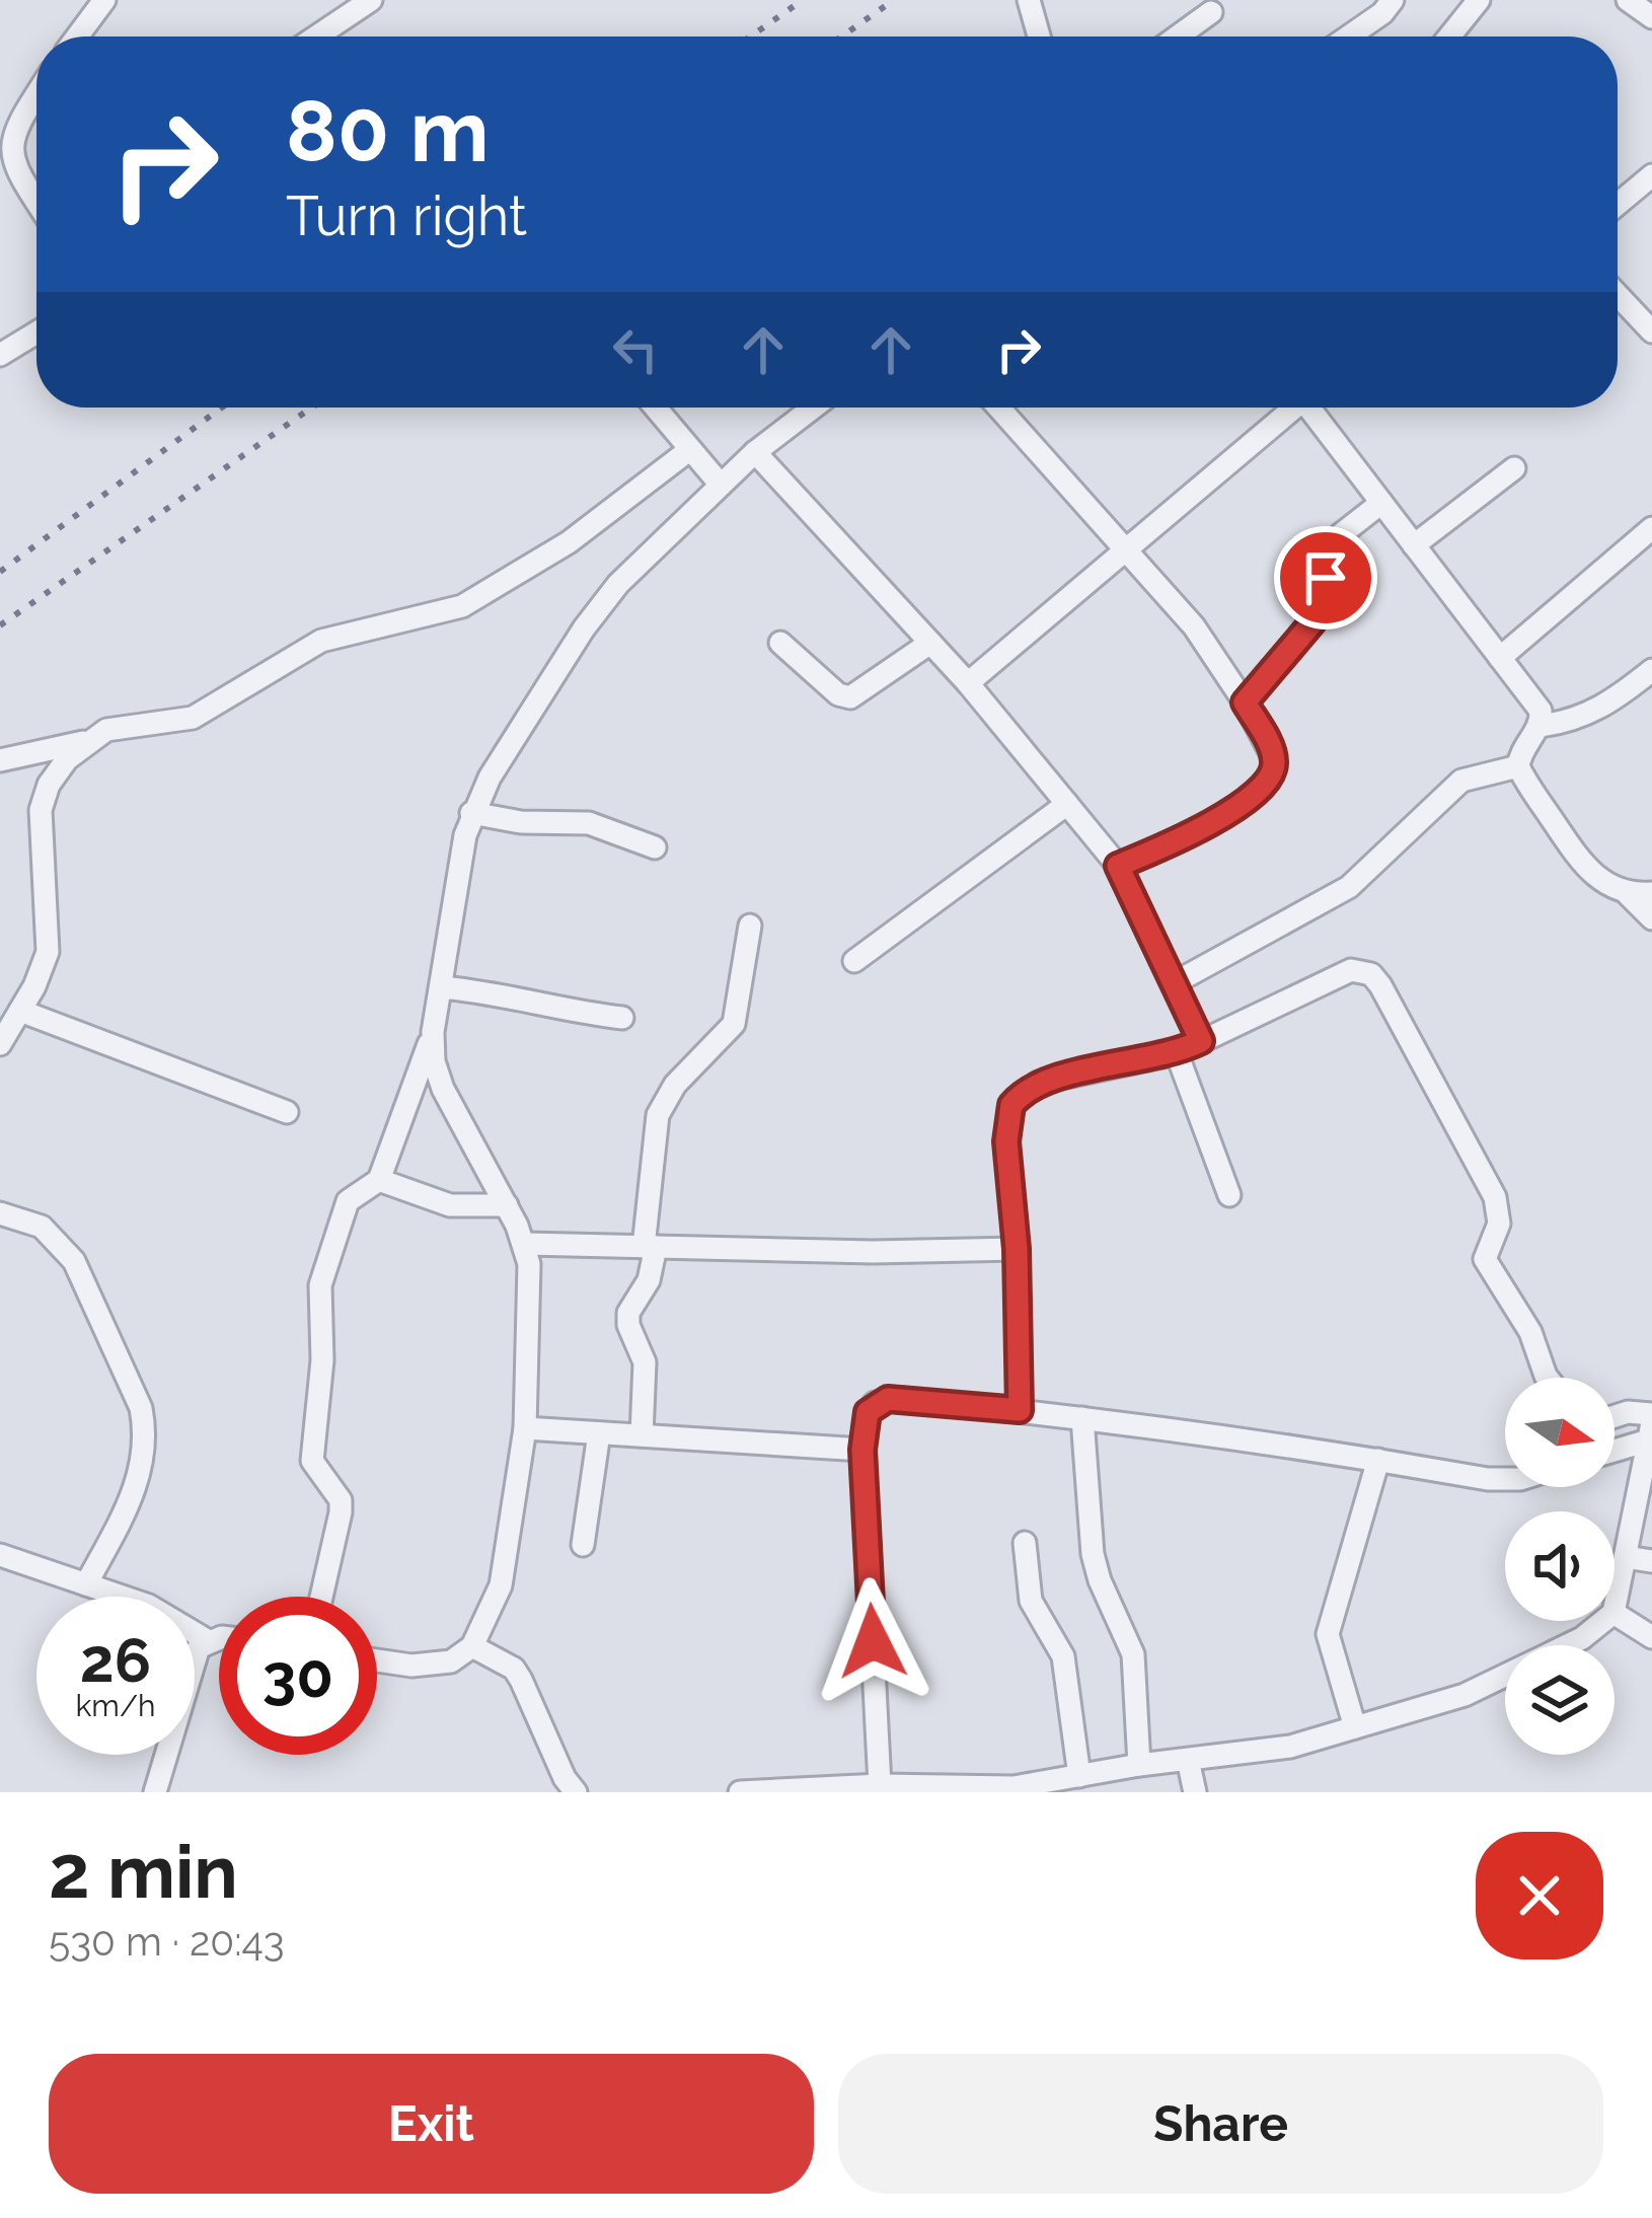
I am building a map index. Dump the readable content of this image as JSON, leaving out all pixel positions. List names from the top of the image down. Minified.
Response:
{"north":"right","page":{"turn":["80 m","Turn right"],"speed":"26 km/h","limit":"30","heading":["2 min","530 m · 20:43"],"buttons":["Exit","Share"]}}
